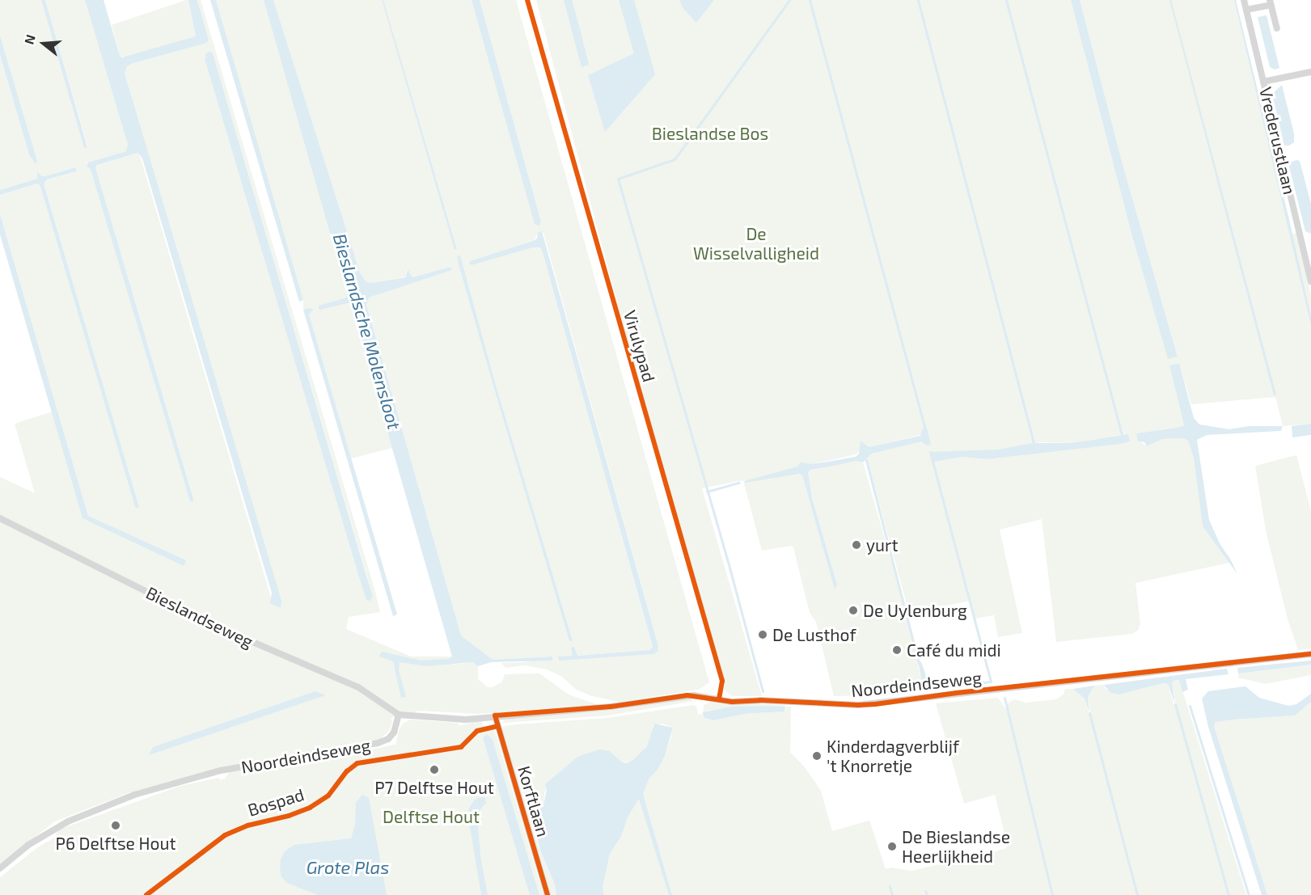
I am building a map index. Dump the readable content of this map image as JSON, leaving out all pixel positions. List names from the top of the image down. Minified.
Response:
{"streets":{"street":["Vrederustlaan","Bieslandseweg","Noordeindseweg","Korftlaan"],"cycle path":["Virulypad","Bospad"]},"crossings":[["Bieslandseweg","Noordeindseweg"],["Noordeindseweg","Korftlaan"]],"water":["Bieslandsche Molensloot","Grote Plas"],"parks":["Bieslandse Bos","De Wisselvalligheid","Delftse Hout"],"places":["yurt","De Uylenburg","De Lusthof","Café du midi","Kinderdagverblijf 't Knorretje","P7 Delftse Hout","P6 Delftse Hout","De Bieslandse Heerlijkheid"],"north":"left"}
